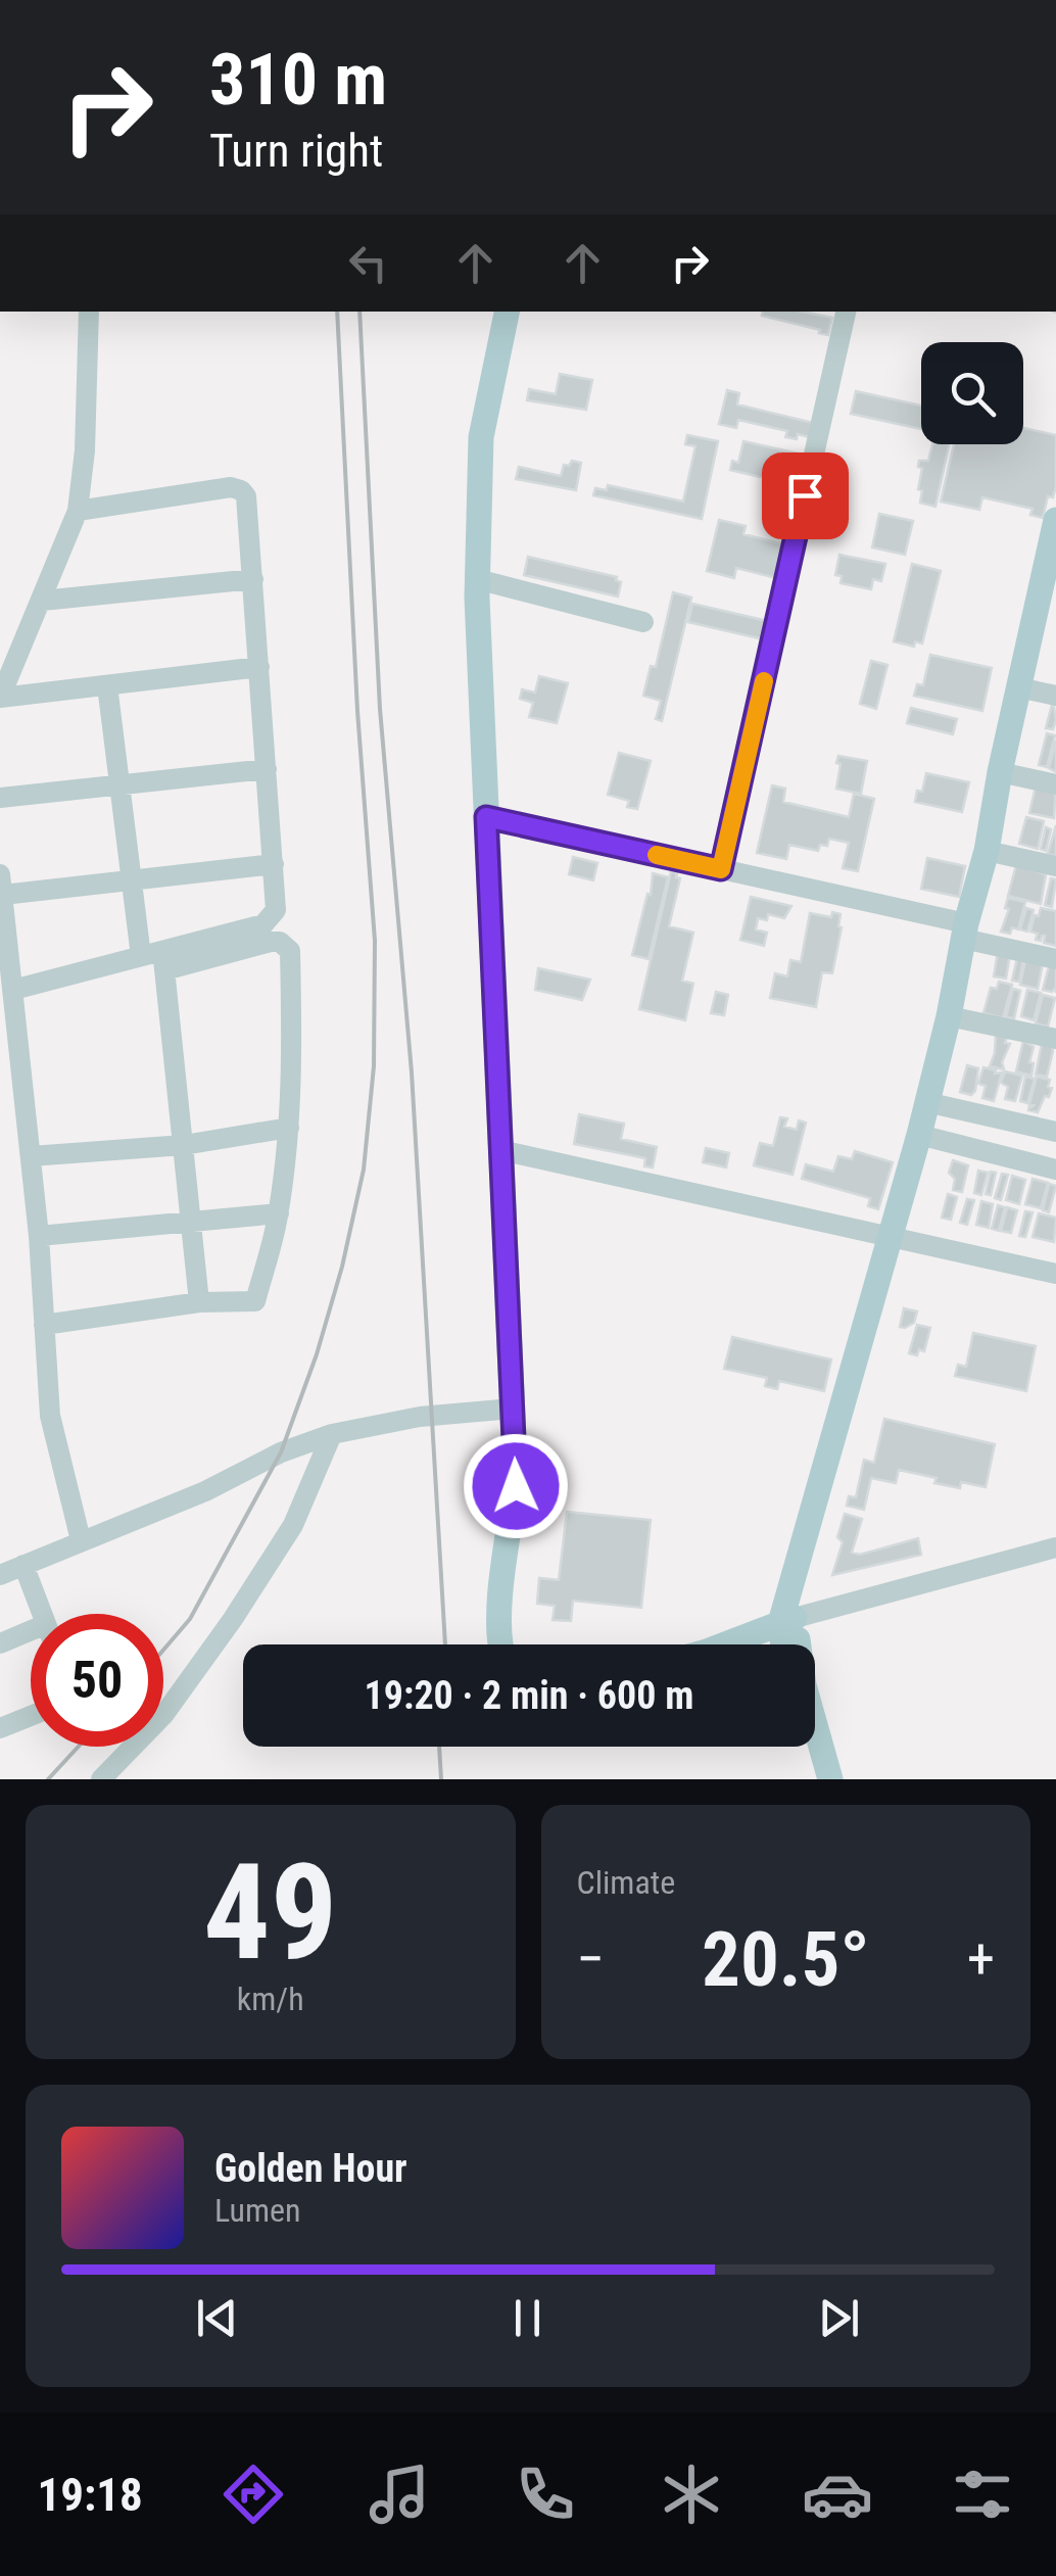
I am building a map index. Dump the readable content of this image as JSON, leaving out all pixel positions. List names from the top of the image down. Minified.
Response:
{"page":{"turn":["310 m","Turn right"],"limit":"50","trip":"19:20 · 2 min · 600 m","tile":[["49","km/h"],"Climate"],"heat":["−","20.5°","+"],"song":["Golden Hour","Lumen"],"tabs":"19:18"}}
